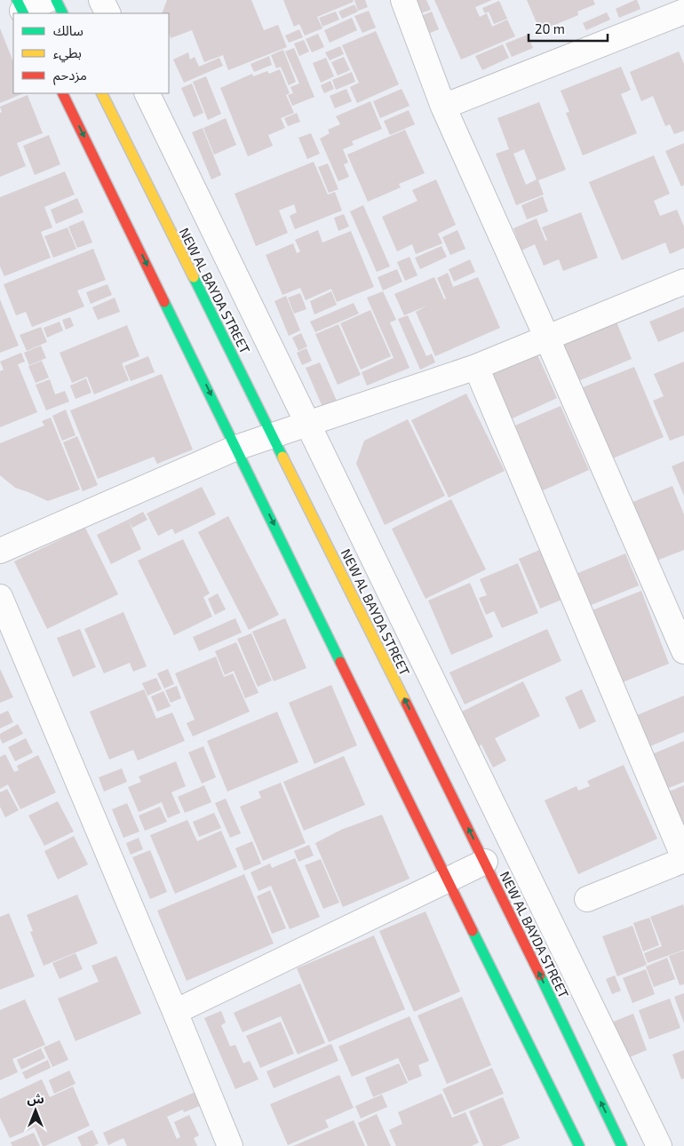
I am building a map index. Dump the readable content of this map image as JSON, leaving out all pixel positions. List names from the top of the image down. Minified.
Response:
{"streets":{"street":["NEW AL BAYDA STREET"]},"legend":["سالك","بطيء","مزدحم"],"scale_bar":"20 m","north":"top"}
